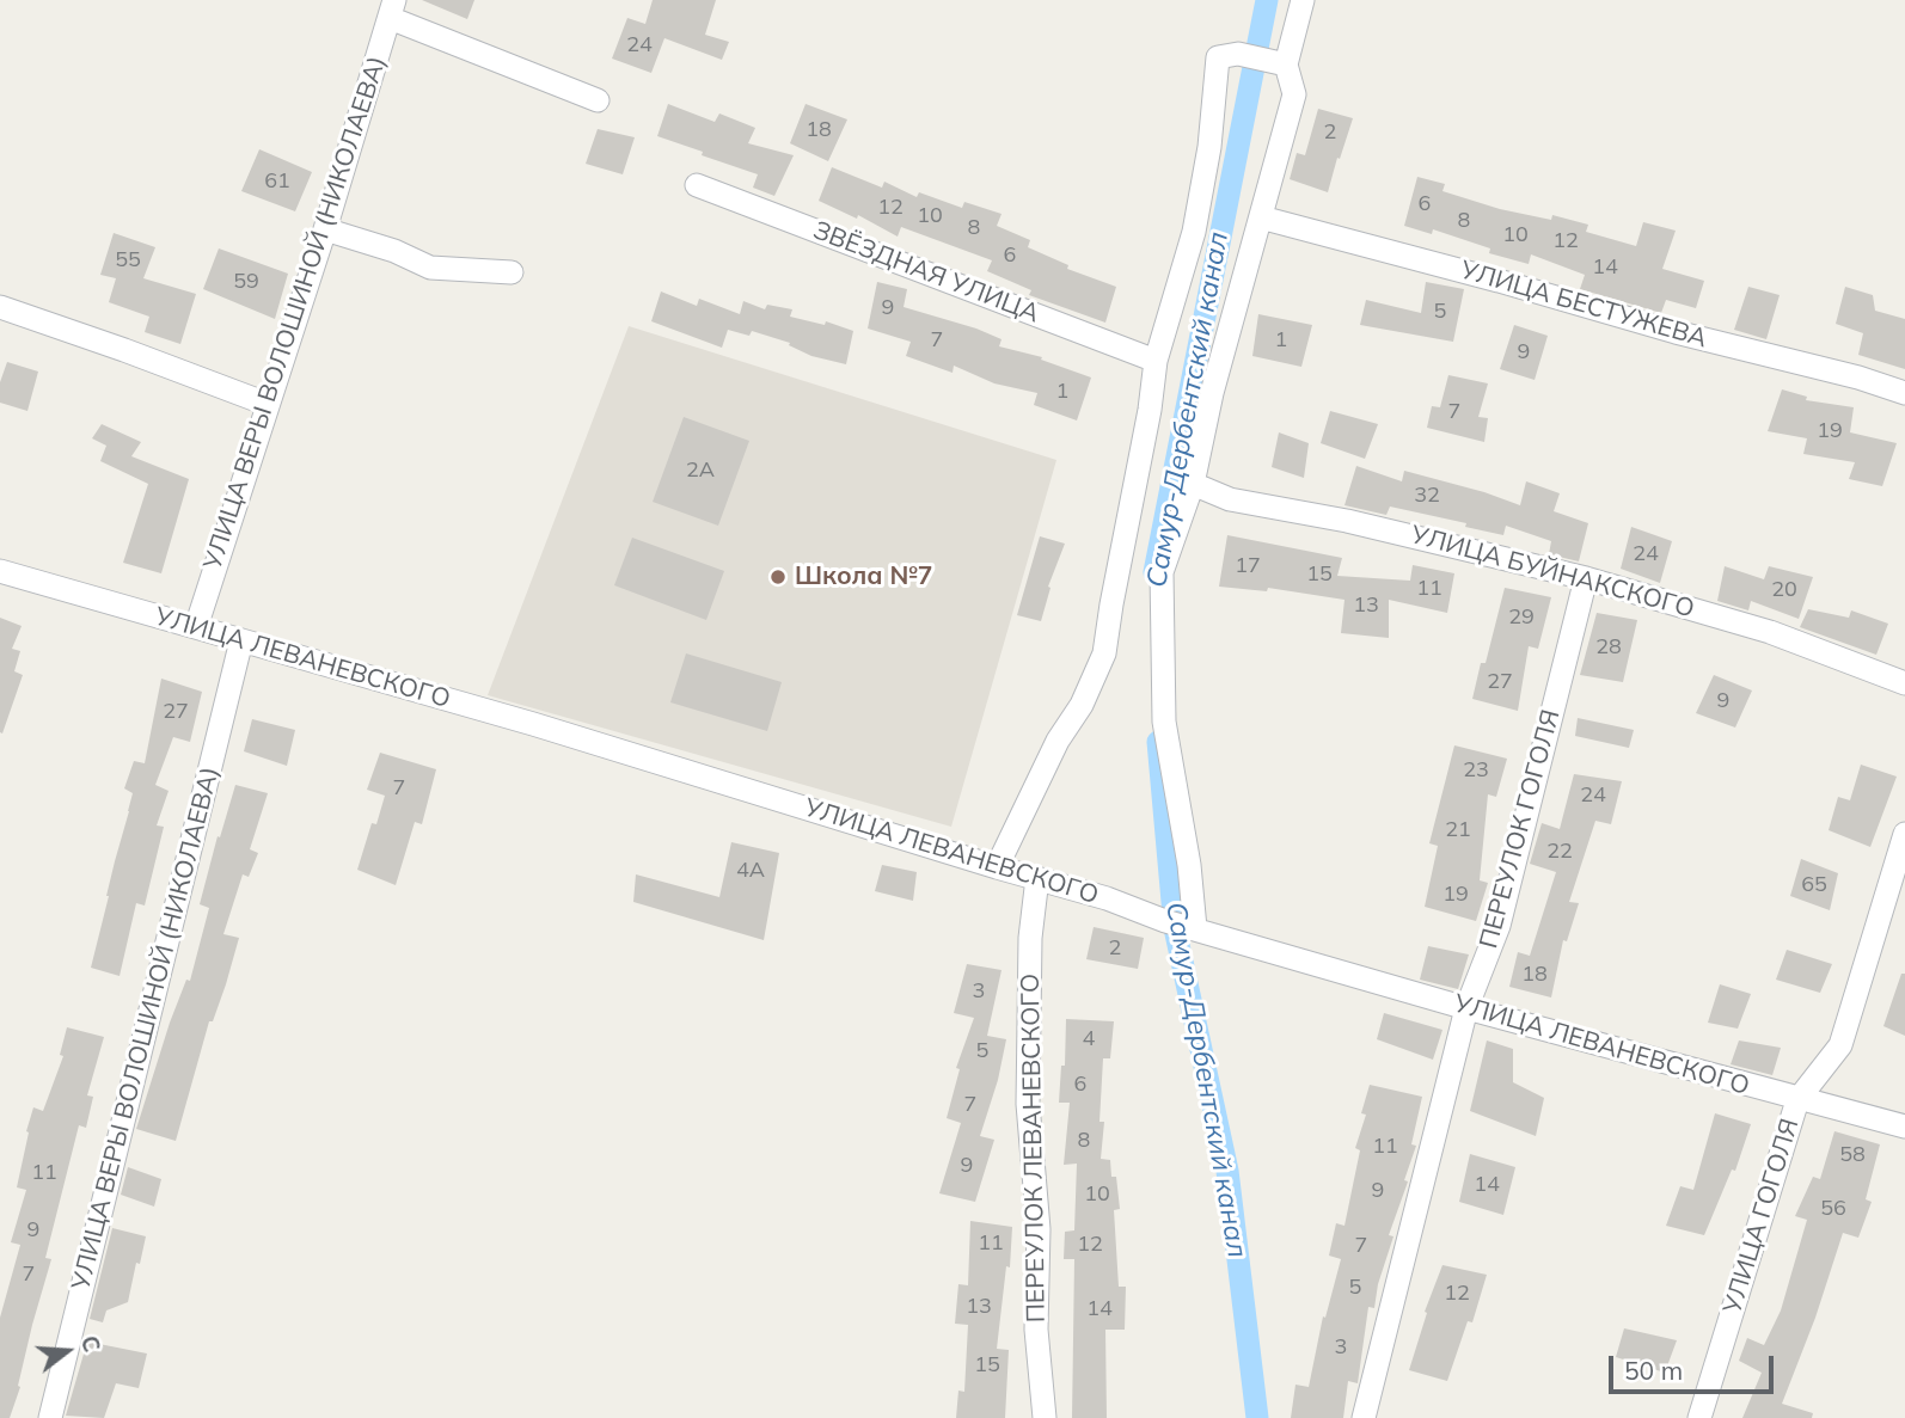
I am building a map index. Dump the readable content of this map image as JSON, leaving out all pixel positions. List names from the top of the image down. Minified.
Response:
{"streets":{"street":["ЗВЁЗДНАЯ УЛИЦА","УЛИЦА БЕСТУЖЕВА","УЛИЦА ВЕРЫ ВОЛОШИНОЙ (НИКОЛАЕВА)","УЛИЦА БУЙНАКСКОГО","УЛИЦА ЛЕВАНЕВСКОГО","ПЕРЕУЛОК ГОГОЛЯ","ПЕРЕУЛОК ЛЕВАНЕВСКОГО","УЛИЦА ГОГОЛЯ"]},"crossings":[["УЛИЦА ВЕРЫ ВОЛОШИНОЙ (НИКОЛАЕВА)","УЛИЦА ЛЕВАНЕВСКОГО"],["УЛИЦА БУЙНАКСКОГО","ПЕРЕУЛОК ГОГОЛЯ"],["УЛИЦА ЛЕВАНЕВСКОГО","ПЕРЕУЛОК ГОГОЛЯ"],["УЛИЦА ЛЕВАНЕВСКОГО","ПЕРЕУЛОК ЛЕВАНЕВСКОГО"],["УЛИЦА ЛЕВАНЕВСКОГО","УЛИЦА ГОГОЛЯ"]],"water":["Самур-Дербентский канал"],"places":["Школа №7"],"house_numbers":["24","18","2","61","6","12","10","8","8","10","12","6","55","14","59","9","5","7","1","9","1","7","19","2А","32","24","17","15","11","20","13","29","28","27","9","27","23","7","24","21","22","4А","65","19","2","18","3","4","5","6","7","8","11","58","9","11","14","9","10","56","9","11","12","7","7","5","12","13","14","3","15"],"scale_bar":"50 m","north":"right"}
